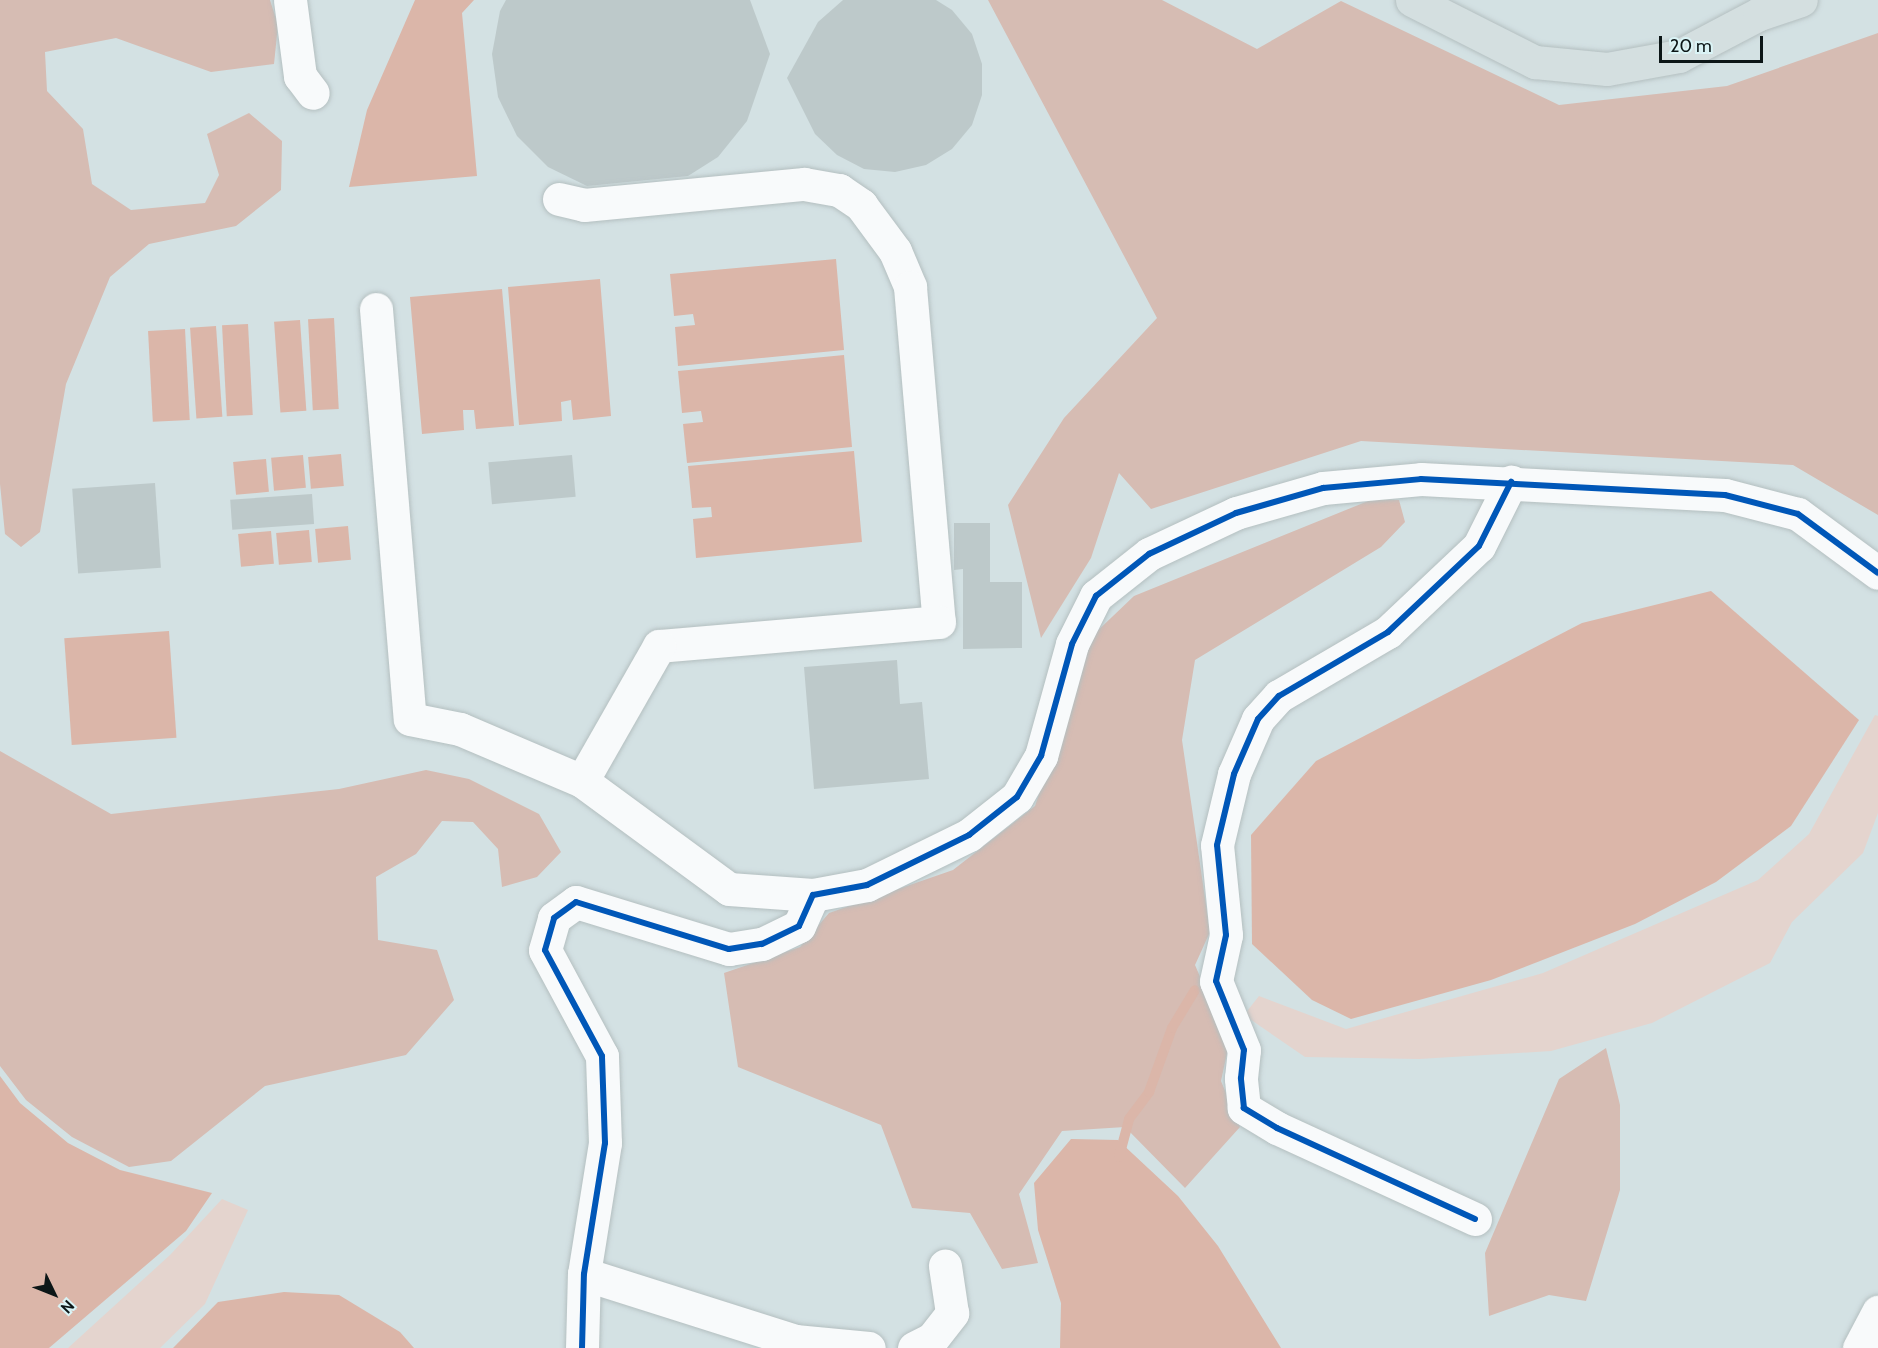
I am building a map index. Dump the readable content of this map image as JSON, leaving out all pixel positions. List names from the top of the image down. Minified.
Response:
{"scale_bar":"20 m","north":"bottom right"}
